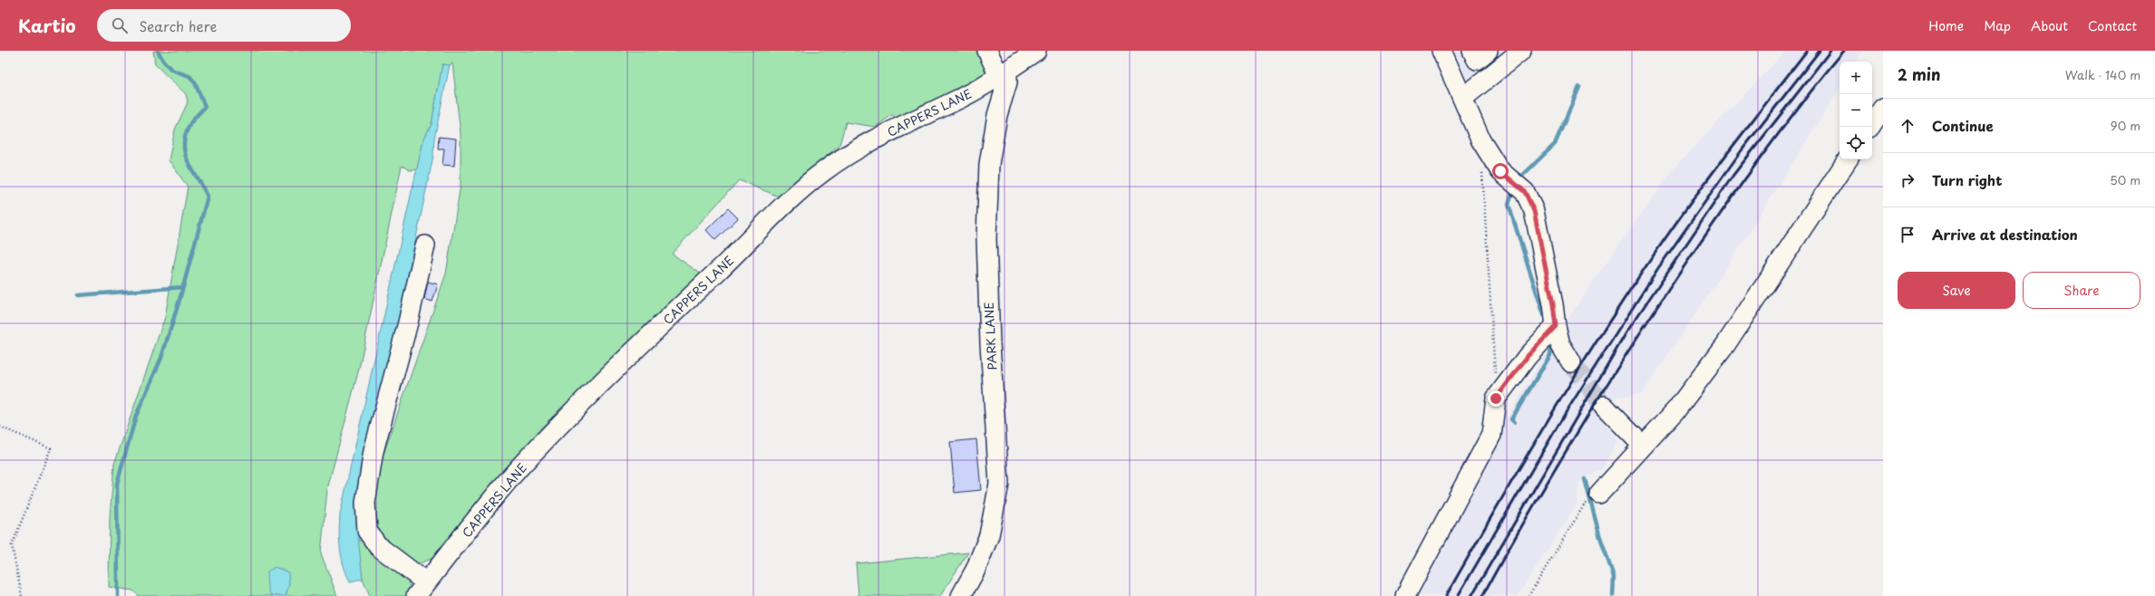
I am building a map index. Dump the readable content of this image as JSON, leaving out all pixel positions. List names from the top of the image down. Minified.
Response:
{"streets":{"street":["CAPPERS LANE","PARK LANE"]},"crossings":[["CAPPERS LANE","PARK LANE"]],"page":{"header":"Kartio","search":"Search here","nav":["Home","Map","About","Contact"],"heading":["2 min","Walk · 140 m"],"map_buttons":["+","−"],"list":[["Continue","90 m"],["Turn right","50 m"],"Arrive at destination"],"buttons":["Save","Share"]}}
